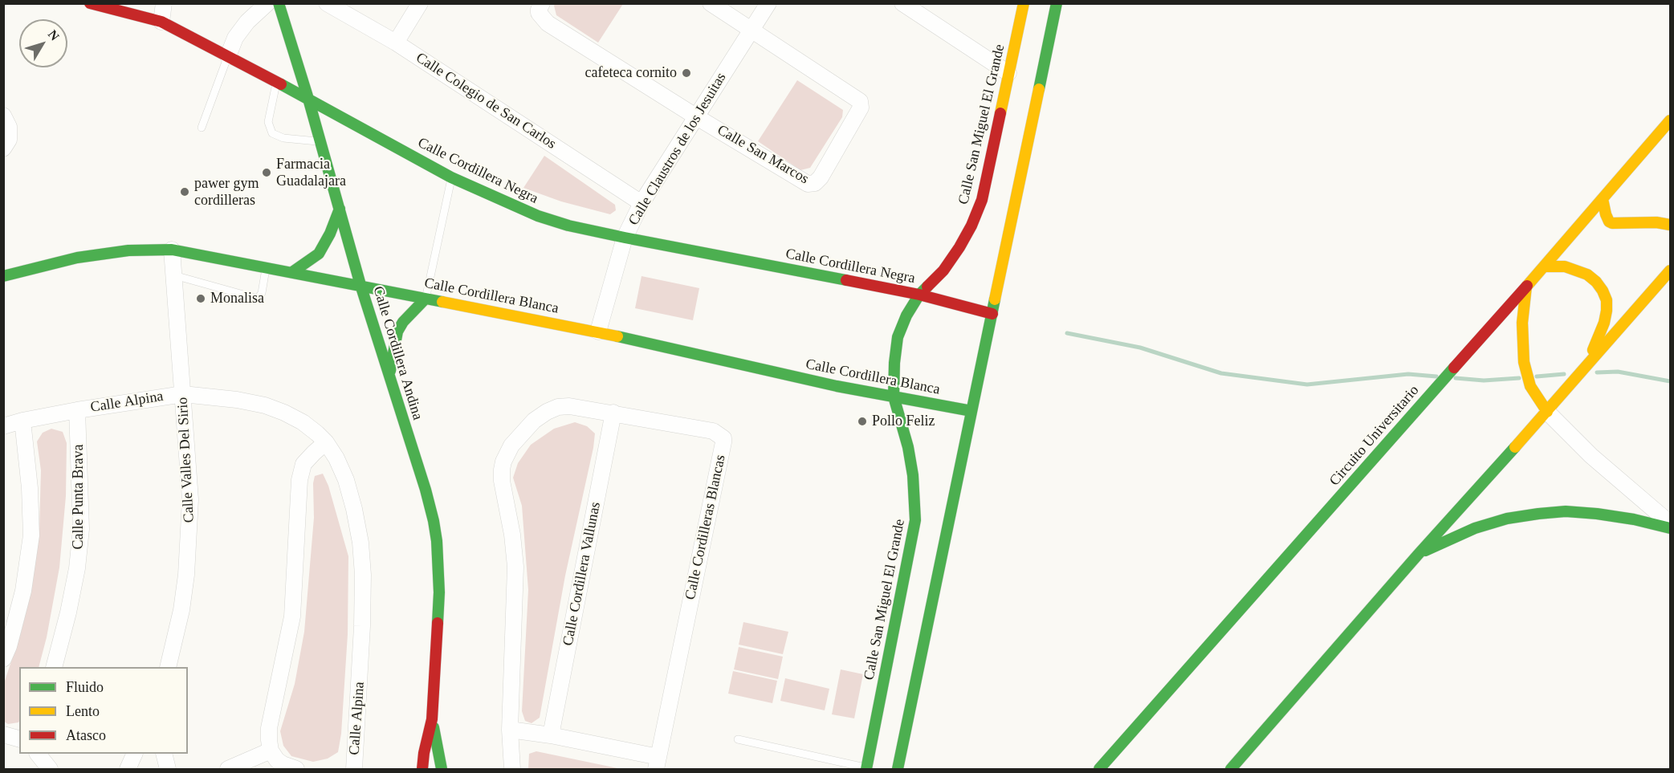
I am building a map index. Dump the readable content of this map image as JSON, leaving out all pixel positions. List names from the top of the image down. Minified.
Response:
{"streets":{"street":["Calle Colegio de San Carlos","Calle San Miguel El Grande","Calle Claustros de los Jesuitas","Calle San Marcos","Calle Cordillera Negra","Calle Cordillera Blanca","Calle Cordillera Andina","Calle Alpina","Circuito Universitario","Calle Valles Del Sirio","Calle Punta Brava","Calle Cordilleras Blancas","Calle Cordillera Vallunas"]},"crossings":[["Calle Colegio de San Carlos","Calle Claustros de los Jesuitas"],["Calle San Miguel El Grande","Calle Cordillera Negra"],["Calle San Miguel El Grande","Calle Cordillera Blanca"],["Calle Claustros de los Jesuitas","Calle San Marcos"],["Calle Claustros de los Jesuitas","Calle Cordillera Negra"],["Calle Claustros de los Jesuitas","Calle Cordillera Blanca"],["Calle Cordillera Negra","Calle Cordillera Andina"],["Calle Cordillera Blanca","Calle Cordillera Andina"],["Calle Cordillera Blanca","Calle Valles Del Sirio"],["Calle Alpina","Calle Valles Del Sirio"],["Calle Alpina","Calle Punta Brava"],["Calle Cordilleras Blancas","Calle Cordillera Vallunas"]],"places":["cafeteca cornito","Farmacia Guadalajara","pawer gym cordilleras","Monalisa","Pollo Feliz"],"legend":["Fluido","Lento","Atasco"],"north":"top right"}
